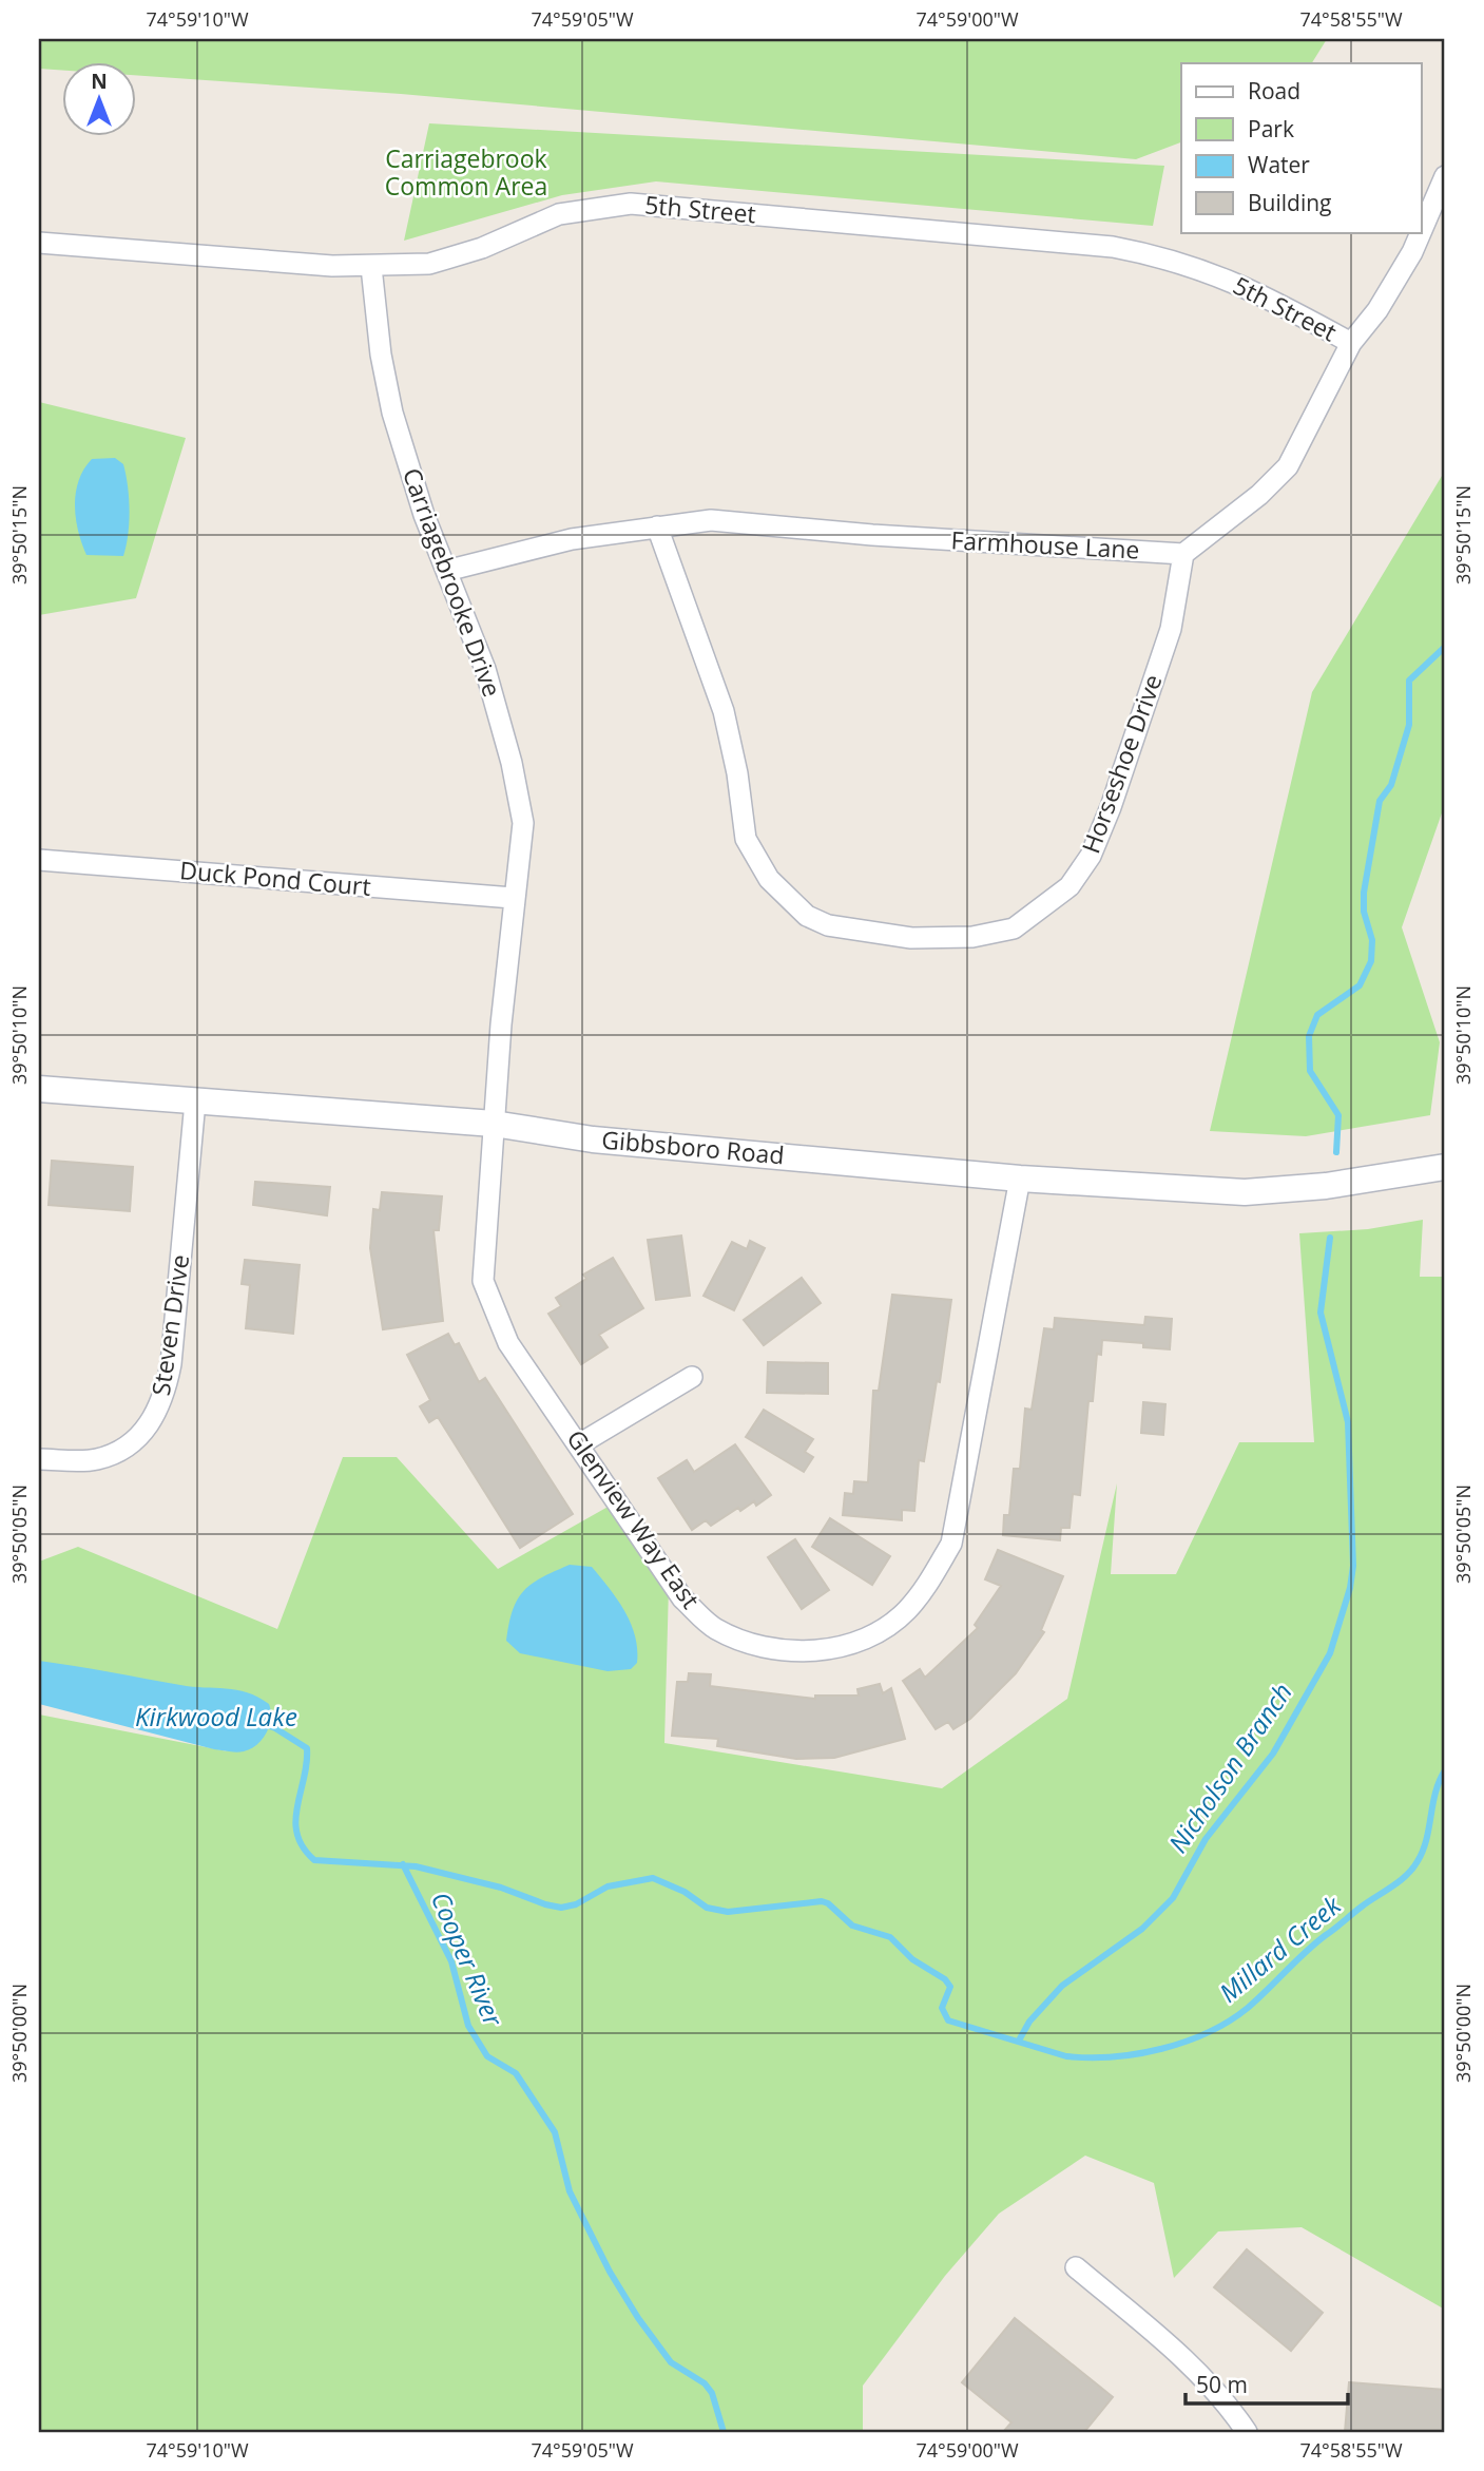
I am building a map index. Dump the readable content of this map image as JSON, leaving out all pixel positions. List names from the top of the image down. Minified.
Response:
{"streets":{"street":["5th Street","Farmhouse Lane","Carriagebrooke Drive","Horseshoe Drive","Duck Pond Court","Gibbsboro Road","Steven Drive","Glenview Way East"]},"crossings":[["5th Street","Carriagebrooke Drive"],["Farmhouse Lane","Carriagebrooke Drive"],["Farmhouse Lane","Horseshoe Drive"],["Carriagebrooke Drive","Duck Pond Court"],["Carriagebrooke Drive","Gibbsboro Road"],["Carriagebrooke Drive","Glenview Way East"],["Gibbsboro Road","Steven Drive"],["Gibbsboro Road","Glenview Way East"]],"water":["Kirkwood Lake","Nicholson Branch","Millard Creek","Cooper River"],"parks":["Carriagebrook Common Area"],"legend":["Road","Park","Water","Building"],"scale_bar":"50 m","north":"top","coordinates":["74°59'10\"W","74°59'05\"W","74°59'00\"W","74°58'55\"W","39°50'15\"N","39°50'10\"N","39°50'05\"N","39°50'00\"N"]}
